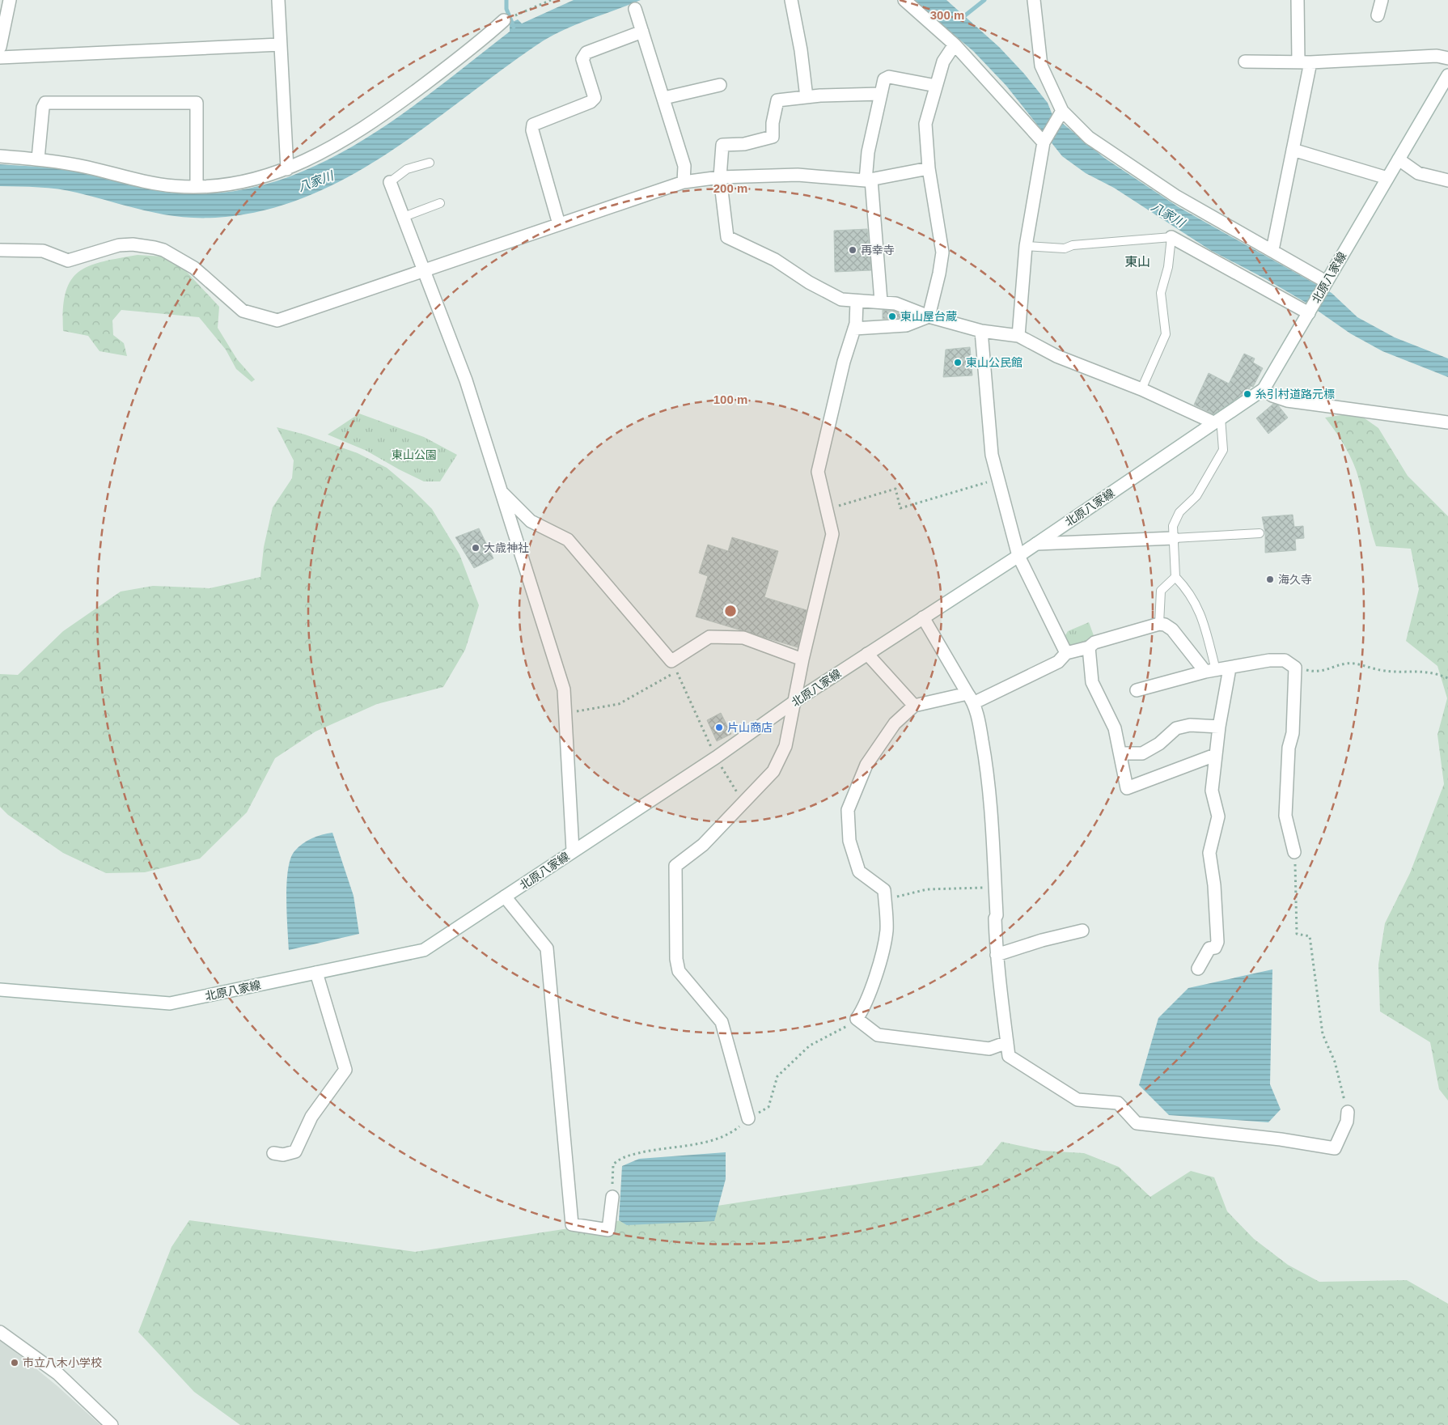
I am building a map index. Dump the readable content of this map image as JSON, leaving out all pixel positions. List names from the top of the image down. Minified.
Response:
{"streets":{"street":["北原八家線"]},"districts":["東山"],"water":["八家川"],"parks":["東山公園"],"places":["再幸寺","東山屋台蔵","東山公民館","糸引村道路元標","大歳神社","海久寺","片山商店","市立八木小学校"],"rings":["300 m","200 m","100 m"]}
